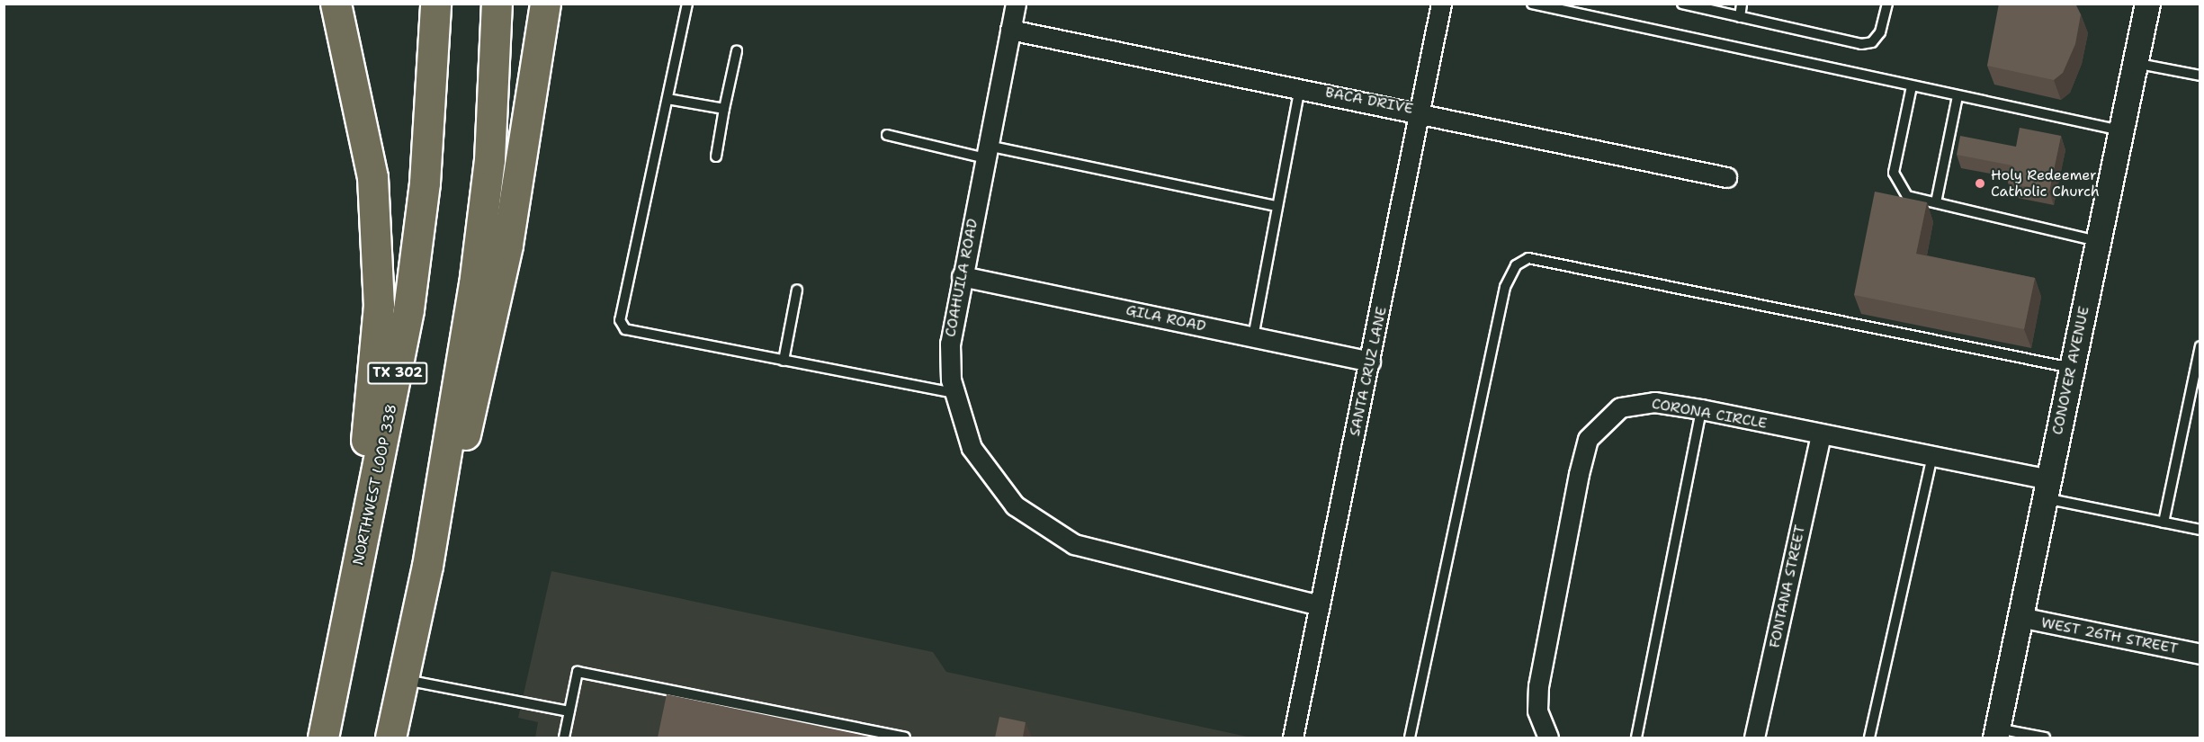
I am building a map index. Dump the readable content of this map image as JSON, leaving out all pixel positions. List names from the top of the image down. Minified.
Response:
{"streets":{"highway":["TX 302","NORTHWEST LOOP 338"],"street":["BACA DRIVE","COAHUILA ROAD","GILA ROAD","CONOVER AVENUE","SANTA CRUZ LANE","CORONA CIRCLE","FONTANA STREET","WEST 26TH STREET"]},"crossings":[["BACA DRIVE","COAHUILA ROAD"],["BACA DRIVE","SANTA CRUZ LANE"],["COAHUILA ROAD","GILA ROAD"],["COAHUILA ROAD","SANTA CRUZ LANE"],["GILA ROAD","SANTA CRUZ LANE"],["CONOVER AVENUE","CORONA CIRCLE"],["CONOVER AVENUE","WEST 26TH STREET"],["CORONA CIRCLE","FONTANA STREET"]],"places":["Holy Redeemer Catholic Church"]}
